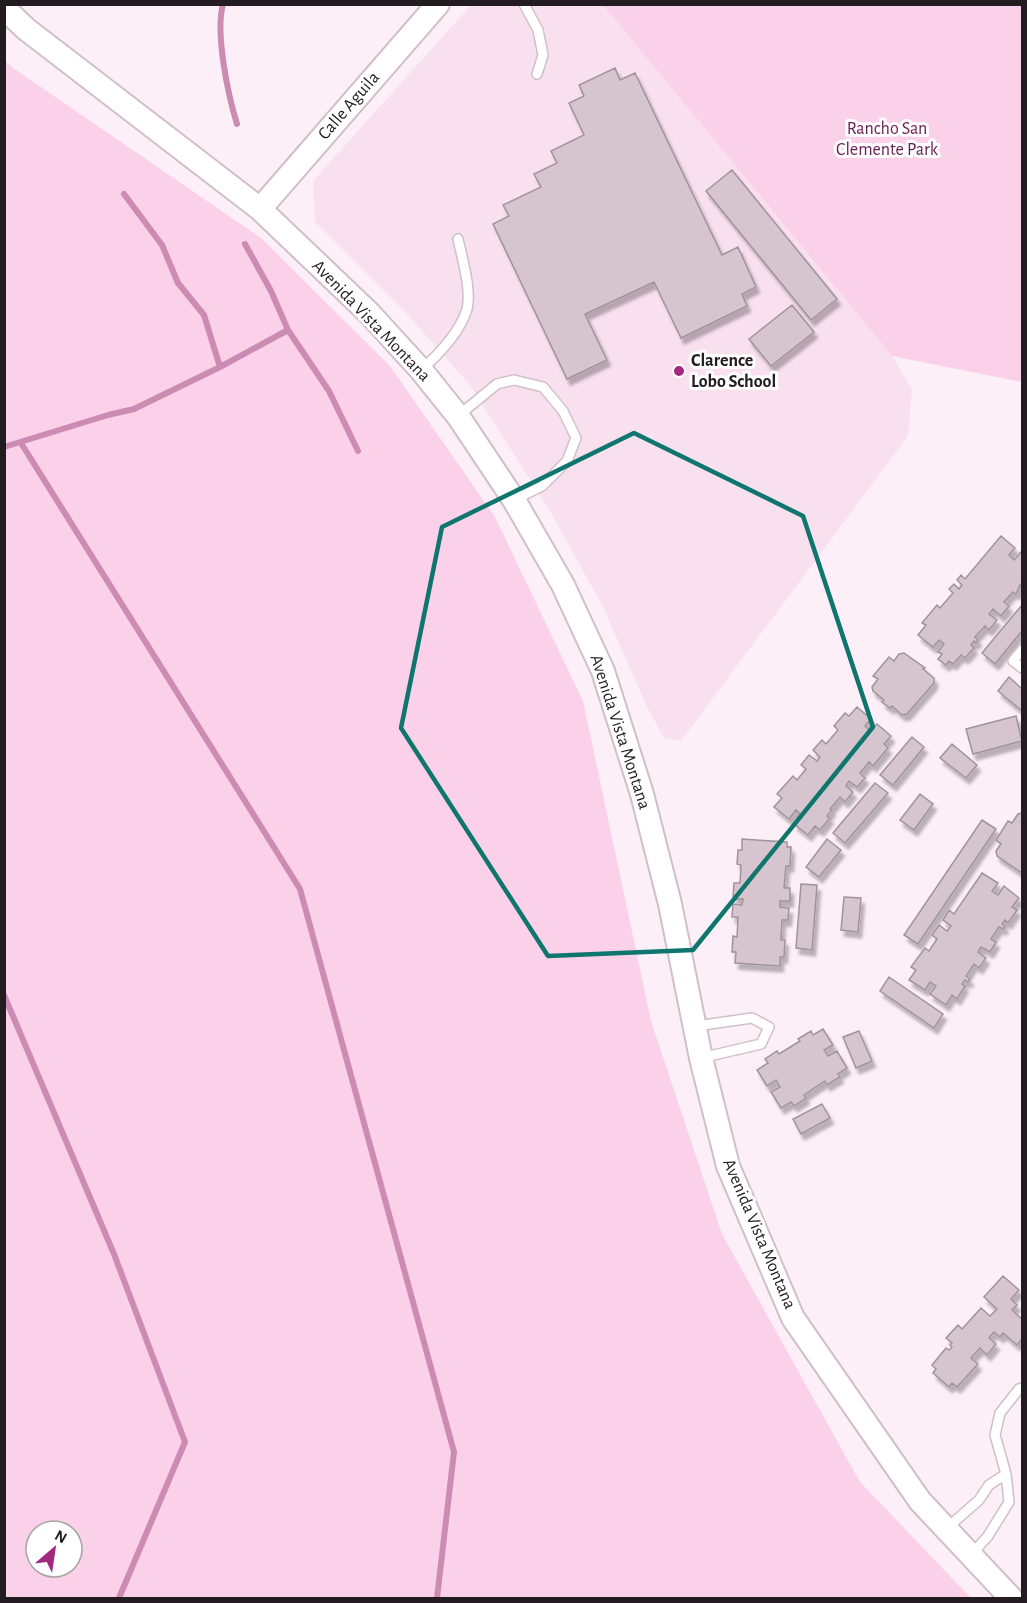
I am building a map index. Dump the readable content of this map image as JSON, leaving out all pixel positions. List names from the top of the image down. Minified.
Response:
{"streets":{"street":["Calle Aguila","Avenida Vista Montana"]},"crossings":[["Calle Aguila","Avenida Vista Montana"]],"parks":["Rancho San Clemente Park"],"places":["Clarence Lobo School"],"north":"top right"}
